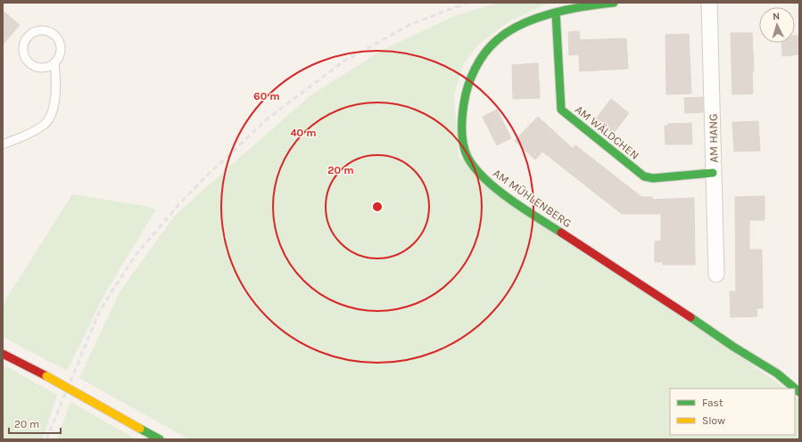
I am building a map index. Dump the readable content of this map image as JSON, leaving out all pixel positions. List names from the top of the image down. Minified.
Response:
{"streets":{"street":["AM WÄLDCHEN","AM HANG","AM MÜHLENBERG"]},"crossings":[["AM WÄLDCHEN","AM HANG"],["AM WÄLDCHEN","AM MÜHLENBERG"]],"legend":["Fast","Slow"],"scale_bar":"20 m","north":"top","rings":["60 m","40 m","20 m"]}
